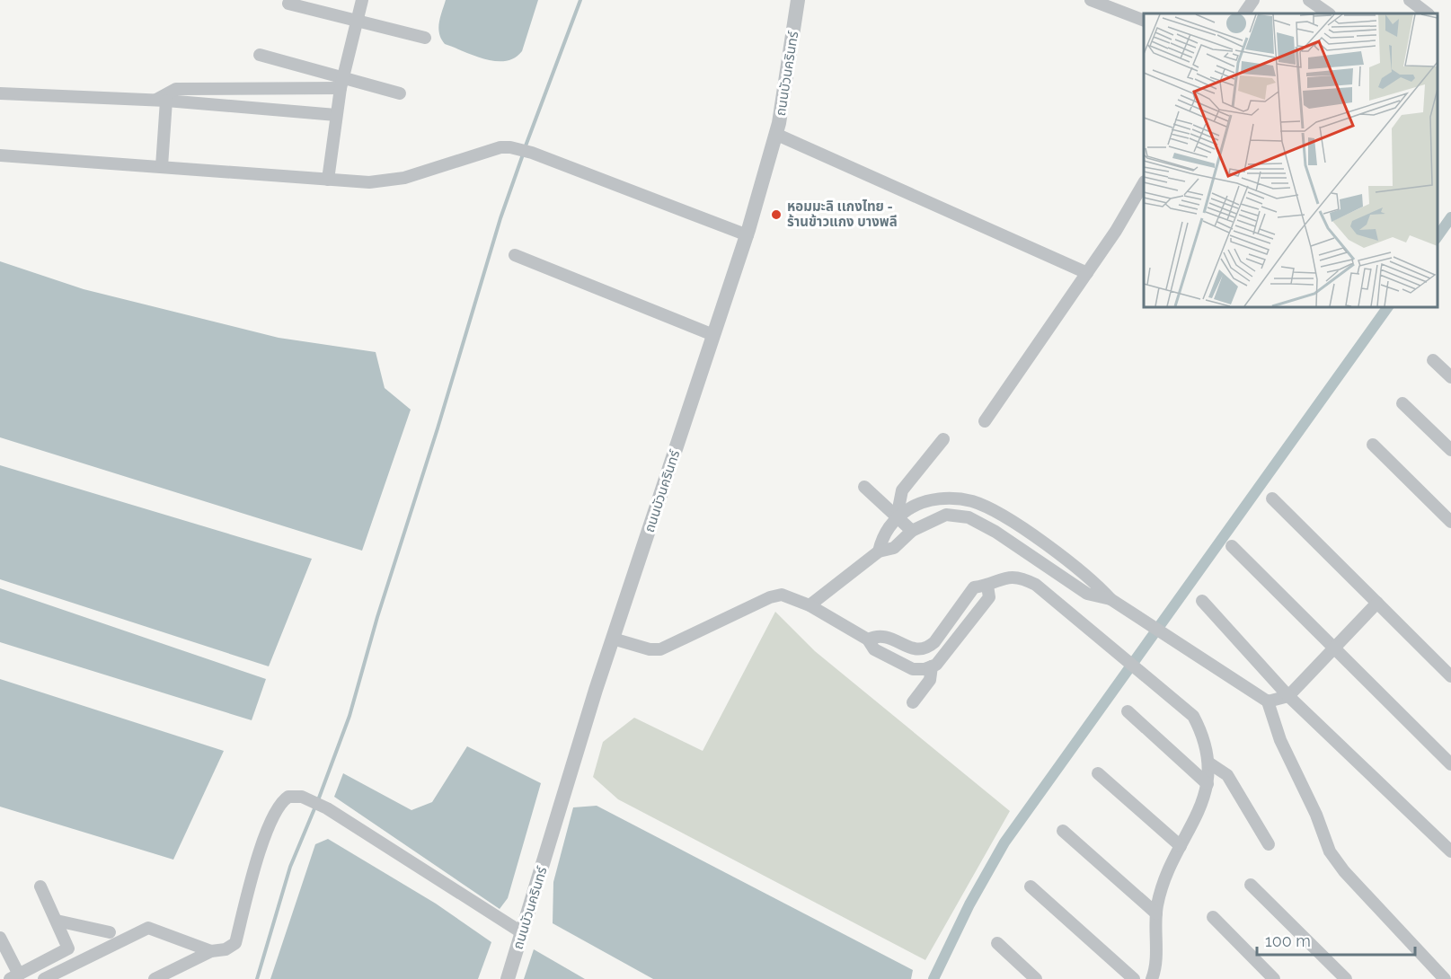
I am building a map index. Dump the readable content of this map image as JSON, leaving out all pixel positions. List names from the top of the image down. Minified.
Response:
{"streets":{"street":["ถนนบัวนครินทร์"]},"places":["หอมมะลิ เเกงไทย - ร้านข้าวแกง บางพลี"],"scale_bar":"100 m"}
